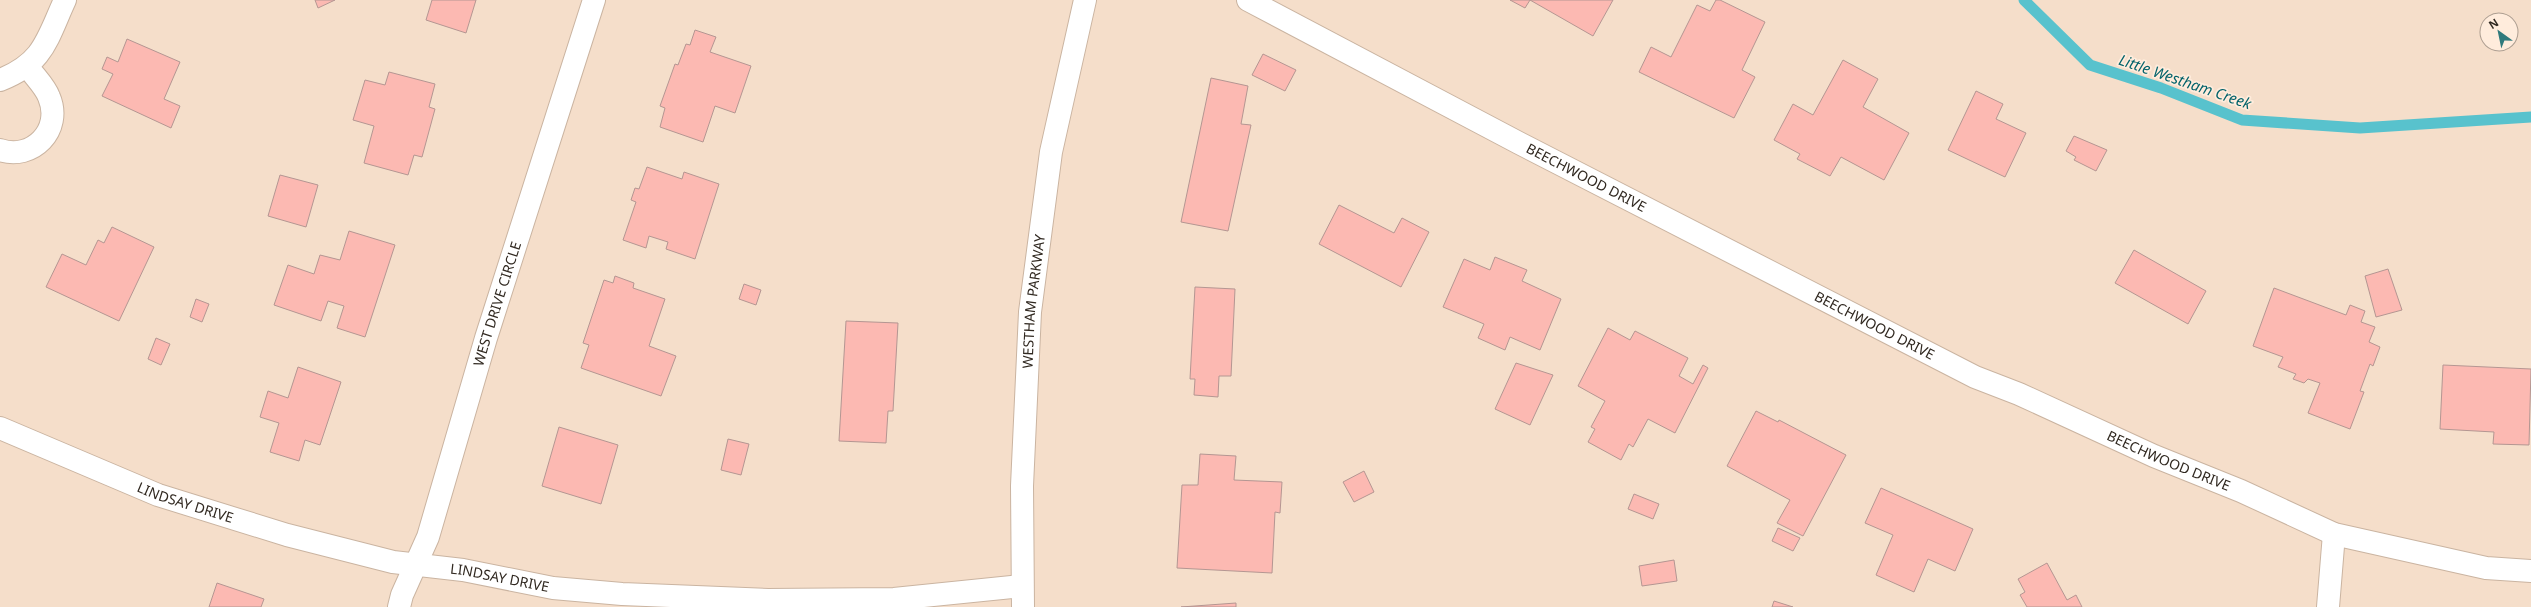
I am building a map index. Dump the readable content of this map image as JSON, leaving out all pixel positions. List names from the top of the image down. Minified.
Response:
{"streets":{"street":["BEECHWOOD DRIVE","WESTHAM PARKWAY","WEST DRIVE CIRCLE","LINDSAY DRIVE"]},"crossings":[["WESTHAM PARKWAY","LINDSAY DRIVE"],["WEST DRIVE CIRCLE","LINDSAY DRIVE"]],"water":["Little Westham Creek"],"north":"top left"}
